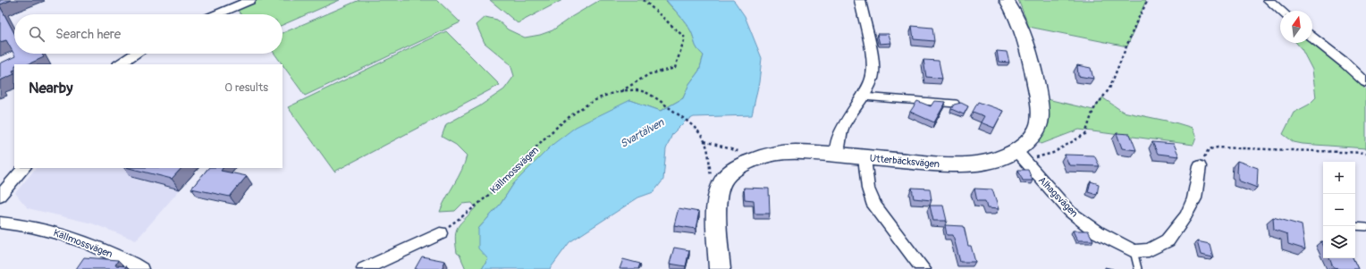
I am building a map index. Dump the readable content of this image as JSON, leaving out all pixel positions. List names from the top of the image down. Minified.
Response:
{"streets":{"street":["Utterbäcksvägen","Källmossvägen","Alhagsvägen"]},"crossings":[["Utterbäcksvägen","Alhagsvägen"]],"water":["Svartälven"],"north":"top","page":{"search":"Search here","heading":["Nearby","0 results"],"map_buttons":["+","−"]}}
